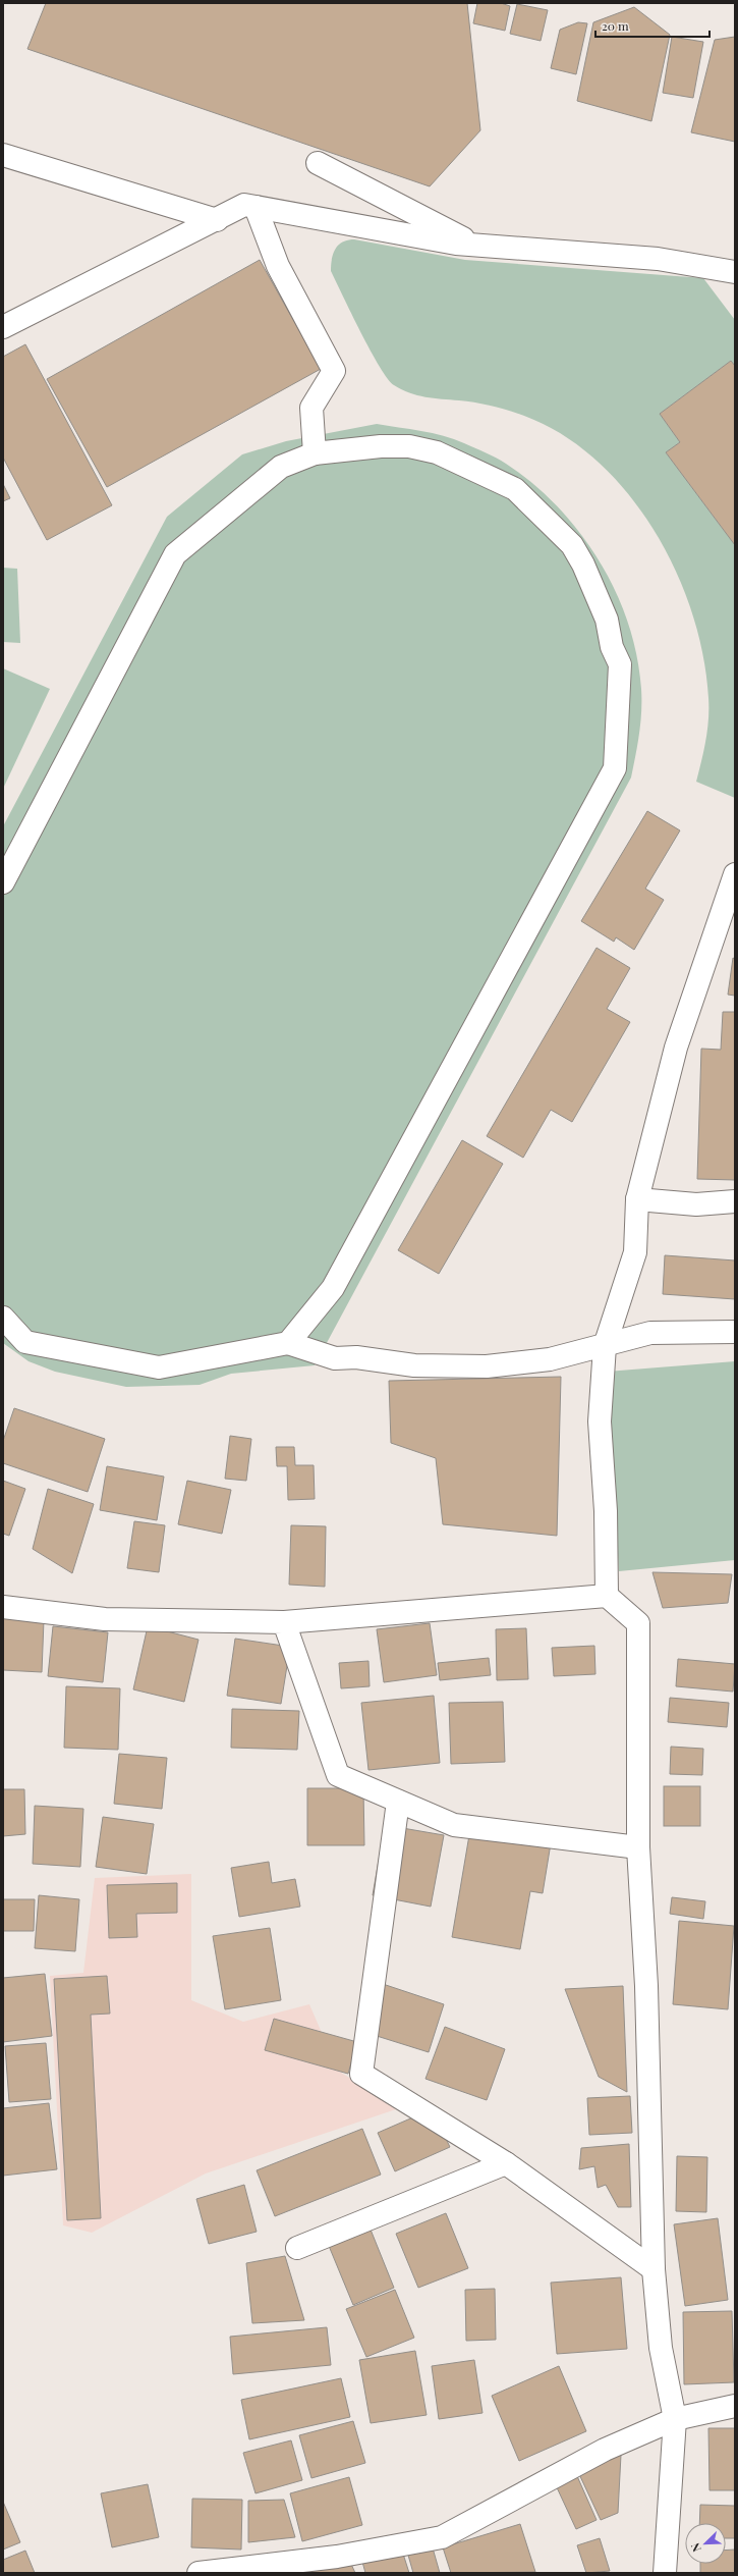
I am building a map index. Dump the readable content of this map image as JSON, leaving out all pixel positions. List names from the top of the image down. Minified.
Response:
{"scale_bar":"20 m","north":"bottom left"}
